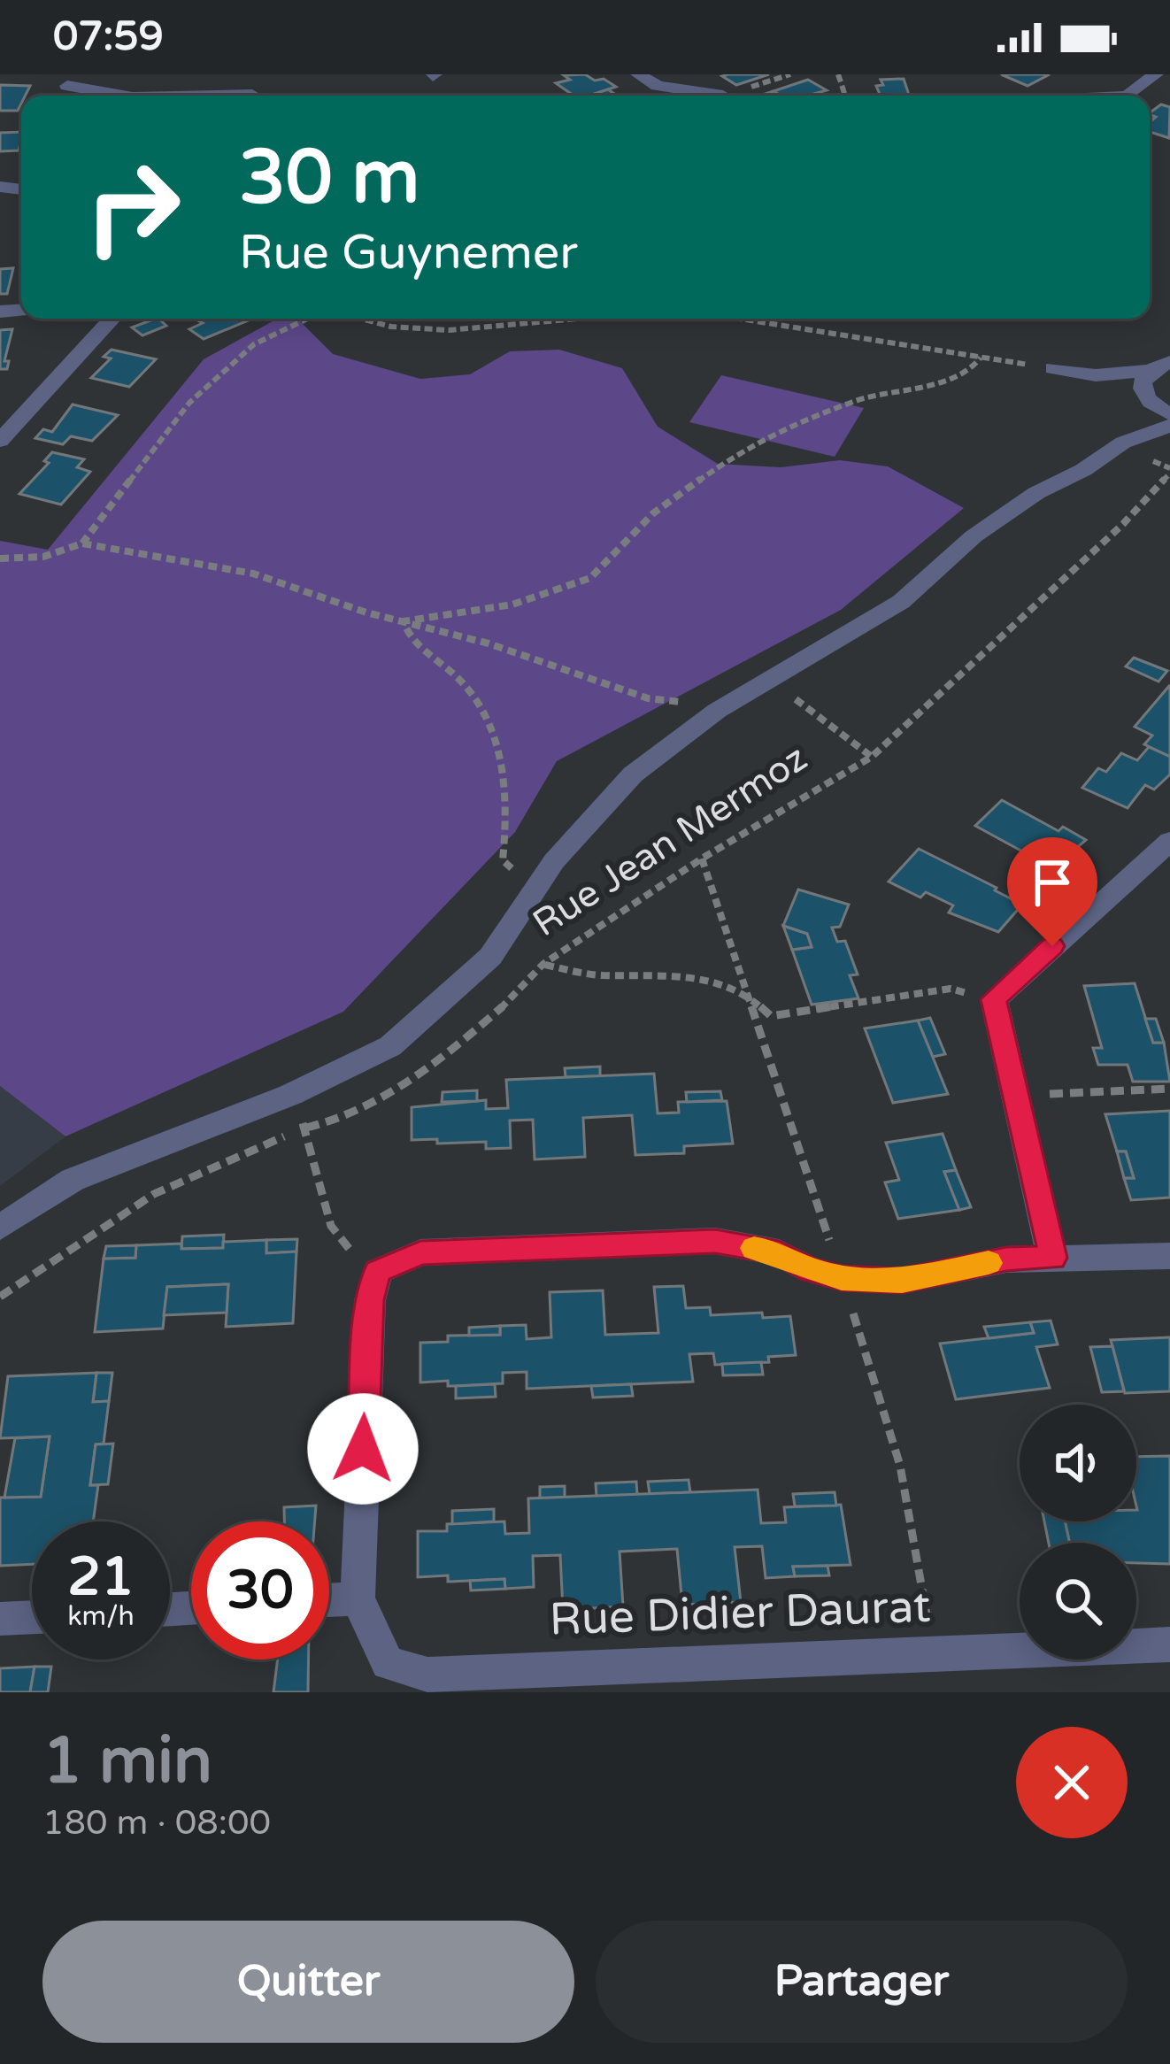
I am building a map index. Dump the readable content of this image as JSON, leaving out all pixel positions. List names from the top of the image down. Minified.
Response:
{"streets":{"street":["Rue Jean Mermoz","Rue Didier Daurat"]},"page":{"status":"07:59","turn":["30 m","Rue Guynemer"],"speed":"21 km/h","limit":"30","heading":["1 min","180 m · 08:00"],"buttons":["Quitter","Partager"]}}
